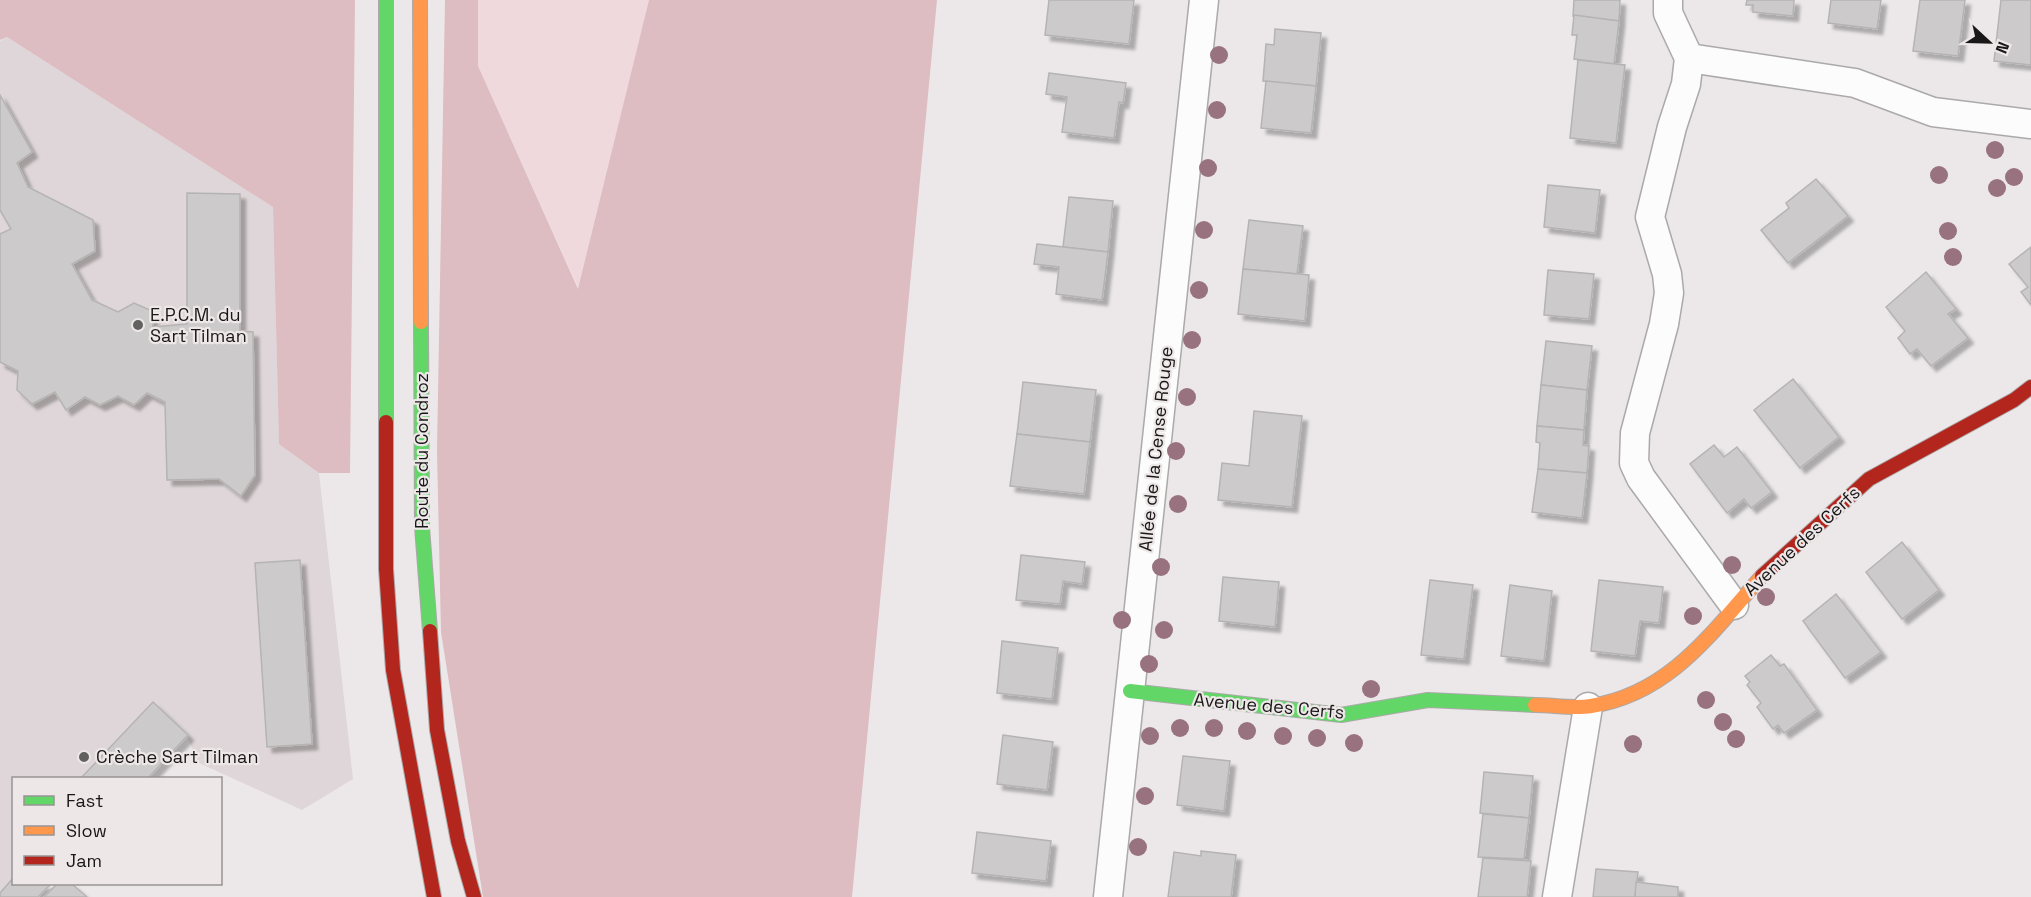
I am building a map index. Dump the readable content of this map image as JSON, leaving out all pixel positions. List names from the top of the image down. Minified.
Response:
{"streets":{"main road":["Route du Condroz","Avenue des Cerfs"],"street":["Allée de la Cense Rouge"]},"crossings":[["Allée de la Cense Rouge","Avenue des Cerfs"]],"places":["E.P.C.M. du Sart Tilman","Crèche Sart Tilman"],"legend":["Fast","Slow","Jam"],"north":"right"}
